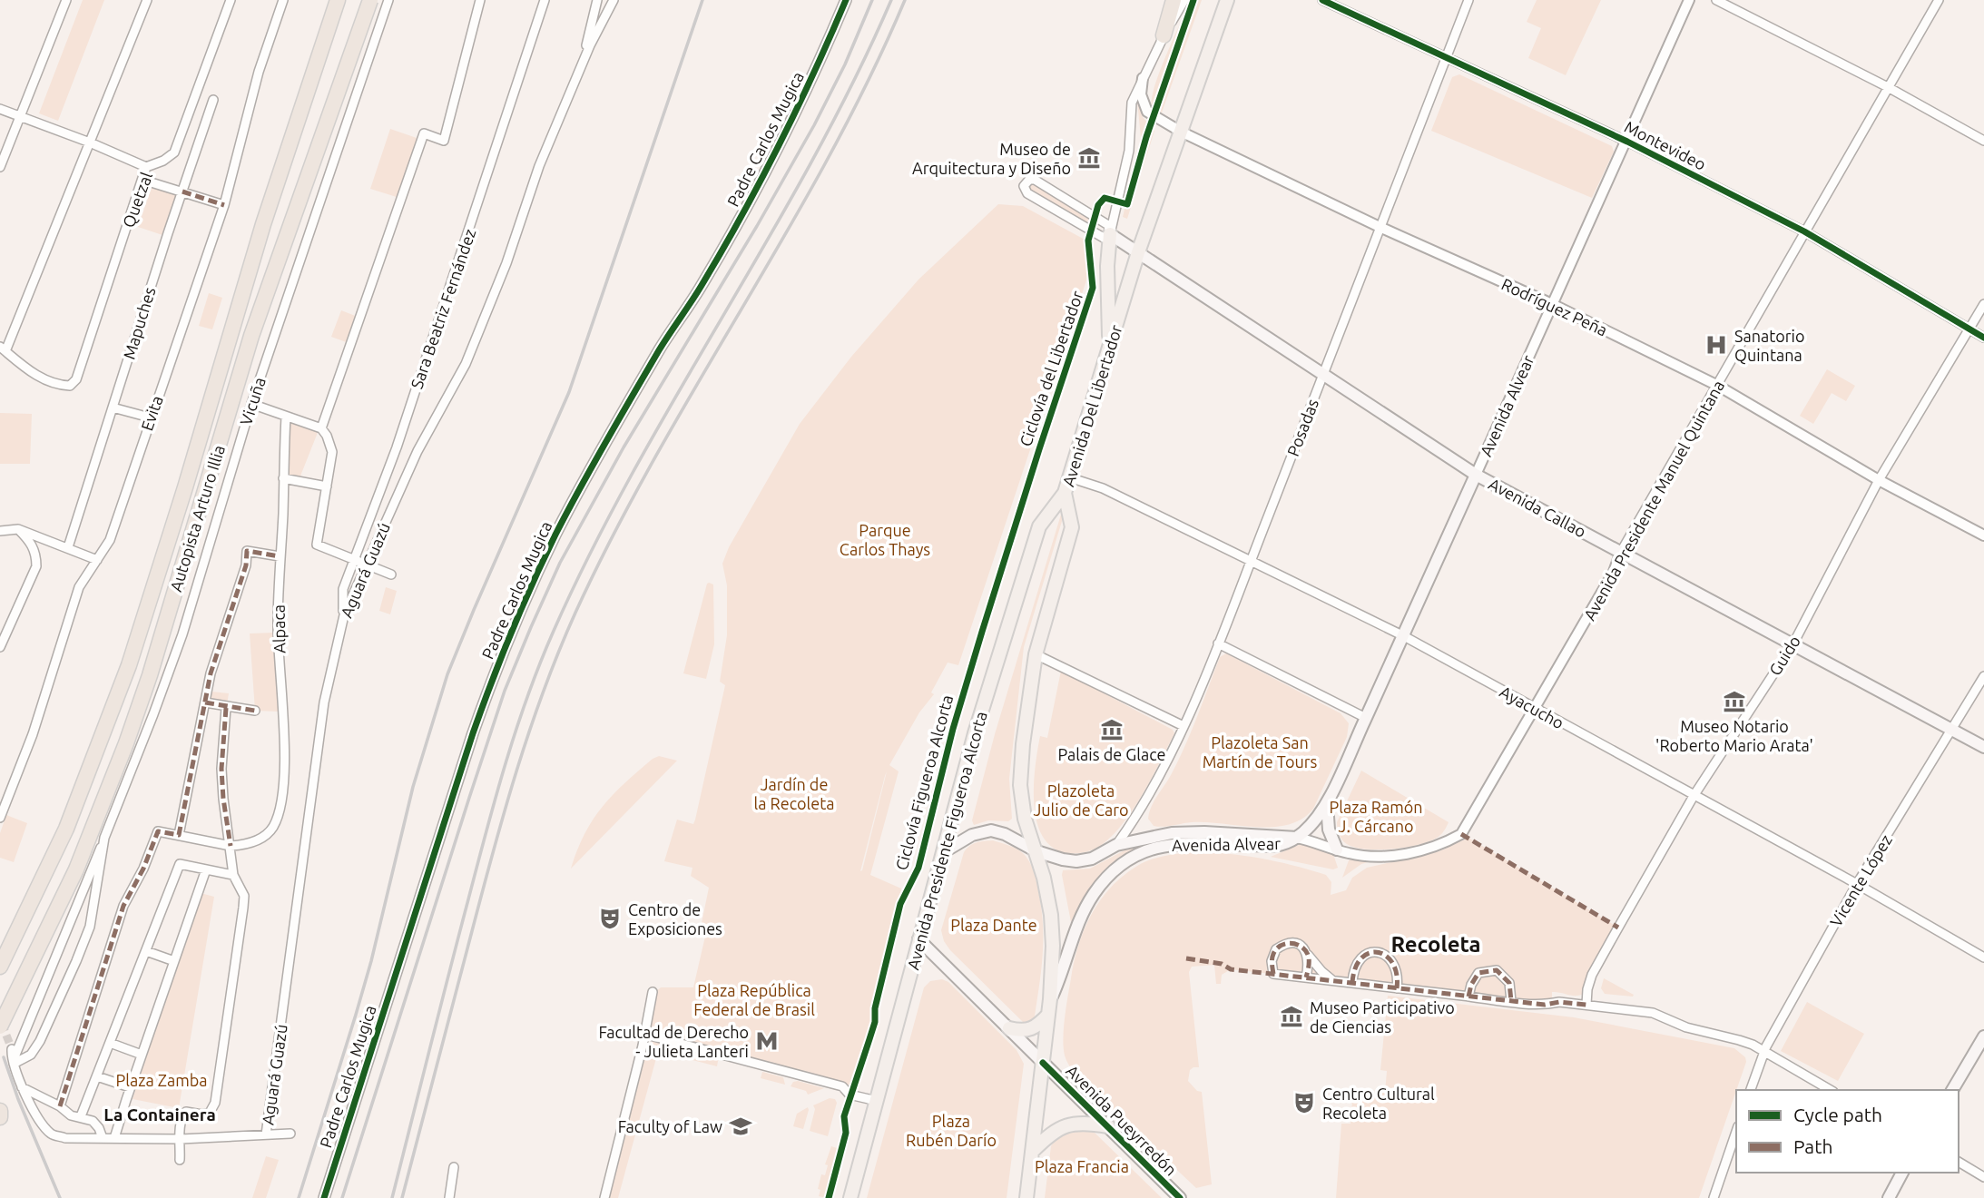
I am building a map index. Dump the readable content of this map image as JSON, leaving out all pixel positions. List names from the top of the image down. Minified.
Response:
{"streets":{"highway":["Autopista Arturo Illia"],"main road":["Avenida Del Libertador","Avenida Alvear","Avenida Callao","Avenida Presidente Figueroa Alcorta","Avenida Pueyrredón"],"street":["Padre Carlos Mugica","Montevideo","Quetzal","Rodríguez Peña","Sara Beatriz Fernández","Mapuches","Vicuña","Evita","Posadas","Avenida Presidente Manuel Quintana","Aguará Guazú","Alpaca","Guido","Ayacucho","Vicente López"],"cycle path":["Ciclovía del Libertador"]},"crossings":[["Montevideo","Avenida Alvear"],["Montevideo","Posadas"],["Montevideo","Avenida Presidente Manuel Quintana"],["Montevideo","Guido"],["Rodríguez Peña","Avenida Del Libertador"],["Rodríguez Peña","Avenida Alvear"],["Rodríguez Peña","Posadas"],["Rodríguez Peña","Avenida Presidente Manuel Quintana"],["Rodríguez Peña","Guido"],["Sara Beatriz Fernández","Aguará Guazú"],["Avenida Del Libertador","Avenida Alvear"],["Avenida Del Libertador","Avenida Callao"],["Avenida Del Libertador","Ayacucho"],["Avenida Del Libertador","Avenida Presidente Figueroa Alcorta"],["Avenida Del Libertador","Avenida Pueyrredón"],["Avenida Alvear","Posadas"],["Avenida Alvear","Avenida Callao"],["Avenida Alvear","Ayacucho"],["Avenida Alvear","Avenida Presidente Figueroa Alcorta"],["Posadas","Avenida Callao"],["Posadas","Ayacucho"],["Avenida Presidente Manuel Quintana","Avenida Callao"],["Avenida Presidente Manuel Quintana","Ayacucho"],["Avenida Callao","Guido"],["Avenida Callao","Vicente López"],["Guido","Ayacucho"],["Ayacucho","Vicente López"],["Avenida Presidente Figueroa Alcorta","Avenida Pueyrredón"]],"districts":["Recoleta","La Containera"],"parks":["Parque Carlos Thays","Plazoleta San Martín de Tours","Jardín de la Recoleta","Plazoleta Julio de Caro","Plaza Ramón J. Cárcano","Plaza Dante","Plaza República Federal de Brasil","Plaza Zamba","Plaza Rubén Darío","Plaza Francia"],"places":{"museum":["Museo de Arquitectura y Diseño","Museo Notario 'Roberto Mario Arata'","Palais de Glace","Museo Participativo de Ciencias"],"hospital":["Sanatorio Quintana"],"theatre":["Centro de Exposiciones","Centro Cultural Recoleta"],"metro station":["Facultad de Derecho - Julieta Lanteri"],"school or university":["Faculty of Law"]},"legend":["Cycle path","Path"]}
